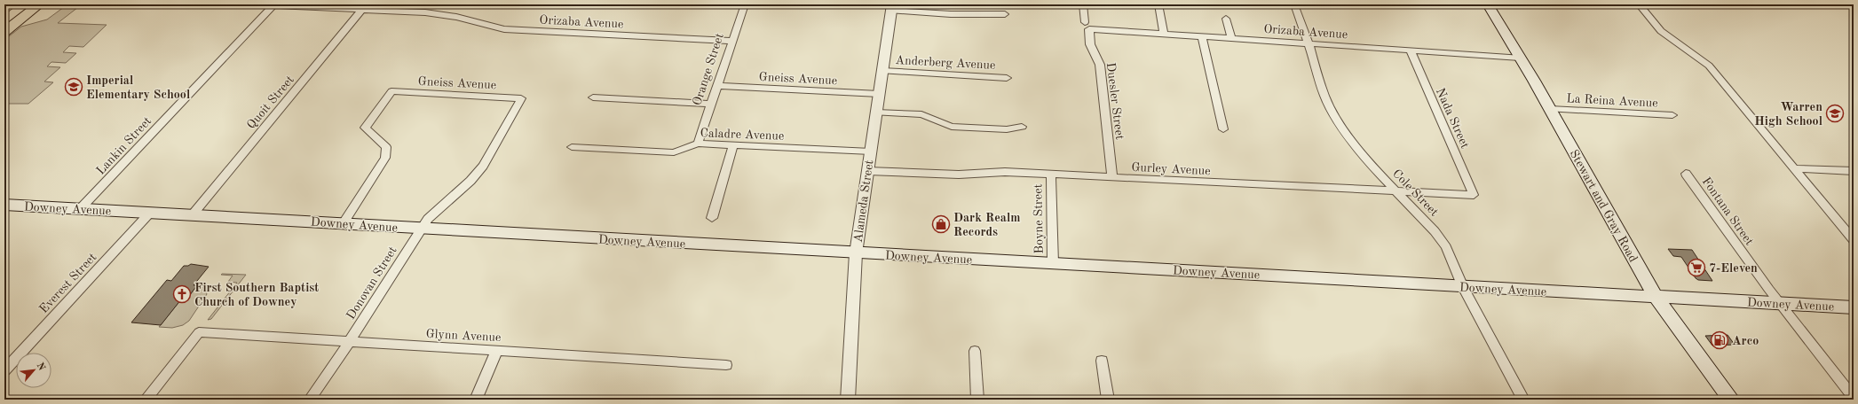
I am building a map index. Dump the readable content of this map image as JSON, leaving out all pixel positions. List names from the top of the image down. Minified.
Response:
{"streets":{"main road":["Stewart and Gray Road","Downey Avenue"],"street":["Orizaba Avenue","Anderberg Avenue","Orange Street","Gneiss Avenue","La Reina Avenue","Duesler Street","Quoit Street","Nada Street","Caladre Avenue","Lankin Street","Gurley Avenue","Cole Street","Alameda Street","Fontana Street","Boyne Street","Everest Street","Donovan Street","Glynn Avenue"]},"crossings":[["Orizaba Avenue","Orange Street"],["Orizaba Avenue","Duesler Street"],["Orizaba Avenue","Quoit Street"],["Orizaba Avenue","Nada Street"],["Orizaba Avenue","Lankin Street"],["Orizaba Avenue","Cole Street"],["Orizaba Avenue","Stewart and Gray Road"],["Anderberg Avenue","Alameda Street"],["Orange Street","Gneiss Avenue"],["Orange Street","Caladre Avenue"],["Gneiss Avenue","Alameda Street"],["Gneiss Avenue","Downey Avenue"],["Gneiss Avenue","Donovan Street"],["La Reina Avenue","Stewart and Gray Road"],["Duesler Street","Gurley Avenue"],["Quoit Street","Downey Avenue"],["Nada Street","Gurley Avenue"],["Caladre Avenue","Alameda Street"],["Lankin Street","Downey Avenue"],["Gurley Avenue","Cole Street"],["Gurley Avenue","Alameda Street"],["Gurley Avenue","Boyne Street"],["Cole Street","Downey Avenue"],["Alameda Street","Downey Avenue"],["Stewart and Gray Road","Downey Avenue"],["Downey Avenue","Fontana Street"],["Downey Avenue","Boyne Street"],["Downey Avenue","Everest Street"],["Downey Avenue","Donovan Street"],["Donovan Street","Glynn Avenue"]],"places":{"school or university":["Imperial Elementary School","Warren High School"],"shop":["Dark Realm Records"],"supermarket":["7-Eleven"],"church":["First Southern Baptist Church of Downey"],"fuel station":["Arco"]},"north":"top right"}
